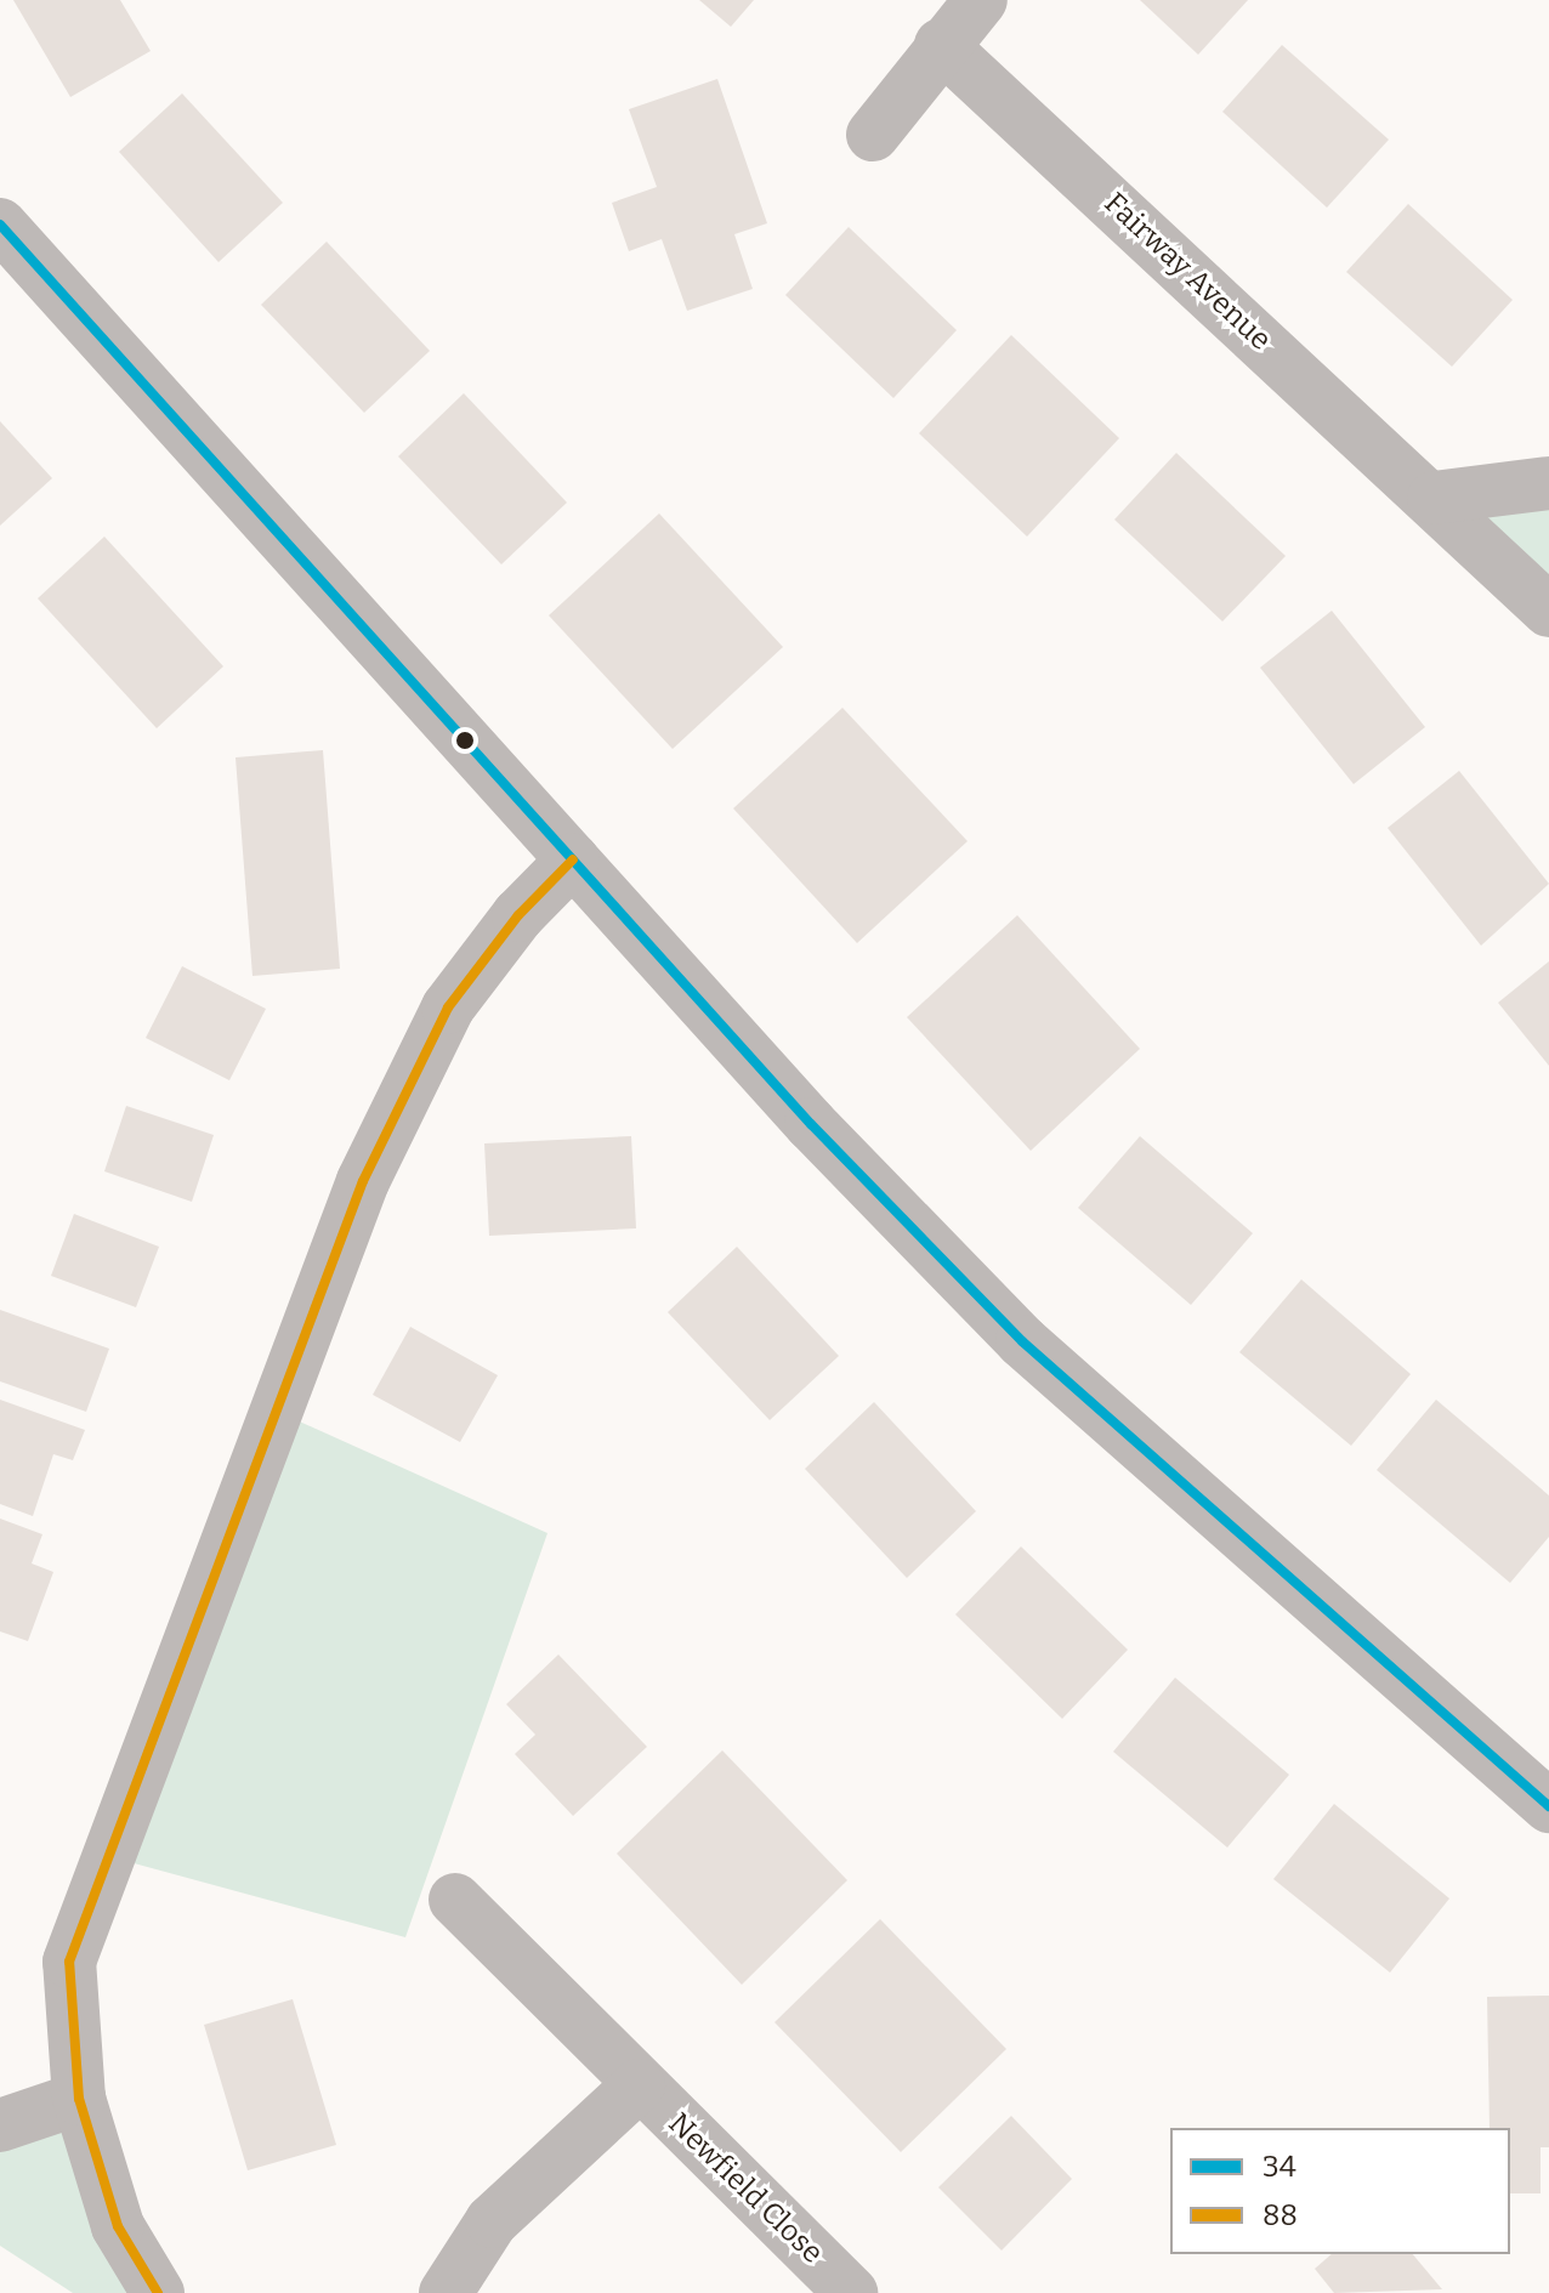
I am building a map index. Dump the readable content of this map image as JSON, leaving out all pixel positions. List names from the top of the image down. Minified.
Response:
{"streets":{"street":["Fairway Avenue","Newfield Close"]},"lines":["transit line 34","transit line 88"],"legend":["34","88"]}
